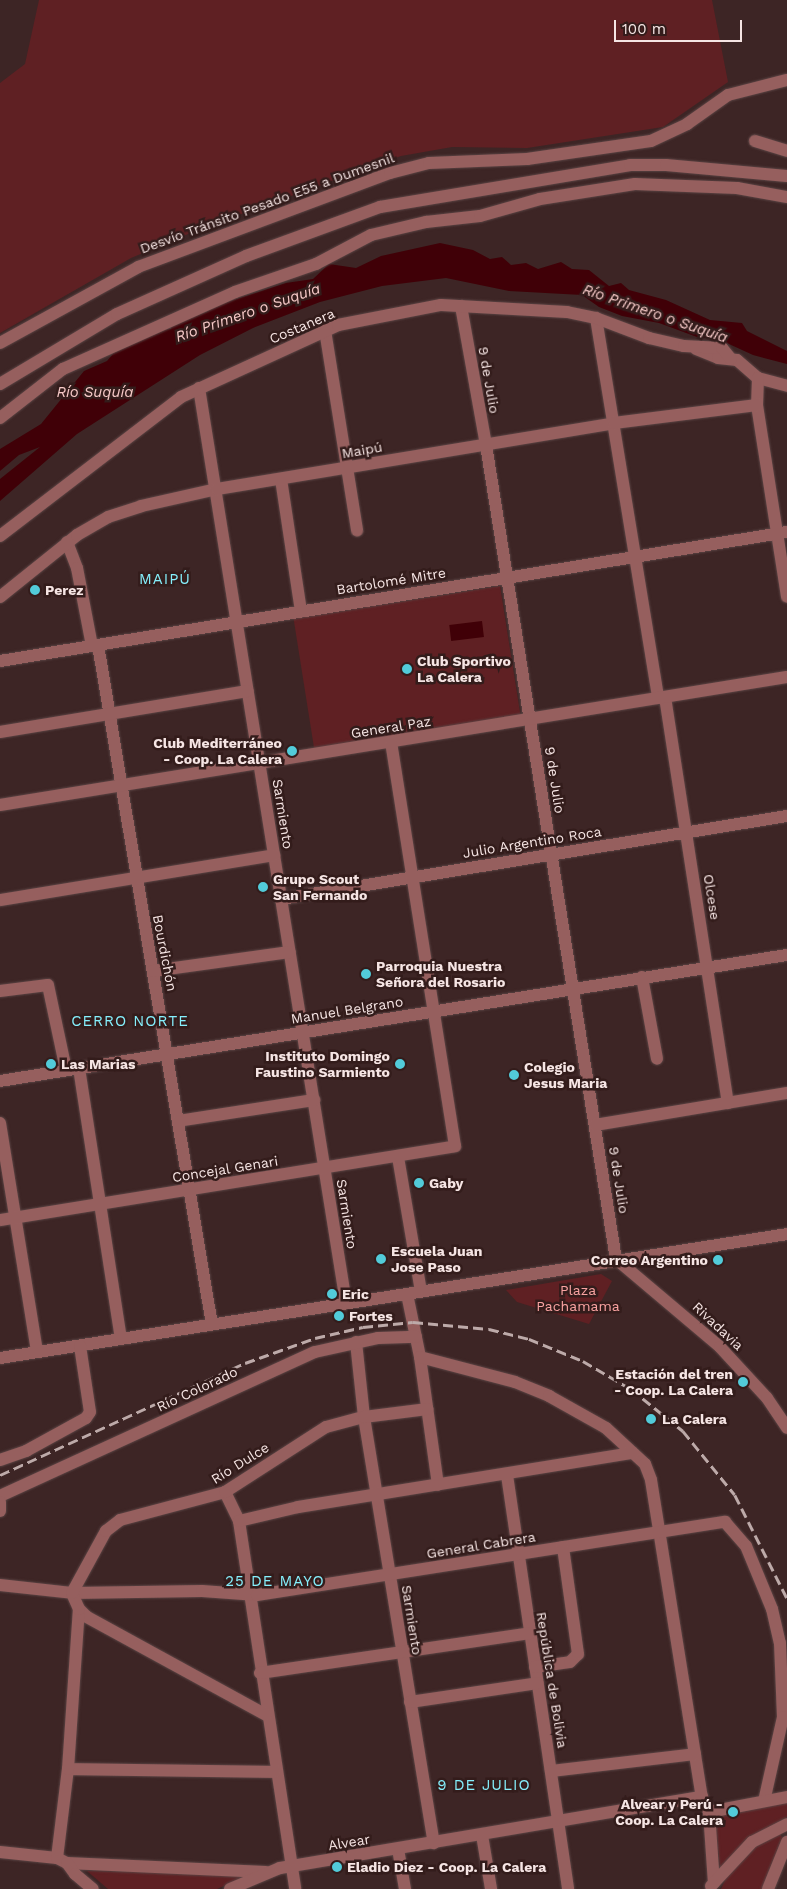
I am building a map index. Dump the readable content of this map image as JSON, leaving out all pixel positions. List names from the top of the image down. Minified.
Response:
{"streets":{"street":["Desvío Tránsito Pesado E55 a Dumesnil","Costanera","9 de Julio","Maipú","Bartolomé Mitre","General Paz","Sarmiento","Julio Argentino Roca","Olcese","Bourdichón","Manuel Belgrano","Concejal Genari","Rivadavia","Río Colorado","Río Dulce","General Cabrera","República de Bolivia","Alvear"]},"crossings":[["Costanera","9 de Julio"],["Costanera","Sarmiento"],["Costanera","Olcese"],["9 de Julio","Maipú"],["9 de Julio","Bartolomé Mitre"],["9 de Julio","General Paz"],["9 de Julio","Julio Argentino Roca"],["9 de Julio","Manuel Belgrano"],["9 de Julio","Rivadavia"],["Maipú","Sarmiento"],["Maipú","Olcese"],["Maipú","Bourdichón"],["Bartolomé Mitre","Sarmiento"],["Bartolomé Mitre","Olcese"],["Bartolomé Mitre","Bourdichón"],["General Paz","Sarmiento"],["General Paz","Olcese"],["General Paz","Bourdichón"],["Sarmiento","Julio Argentino Roca"],["Sarmiento","Manuel Belgrano"],["Sarmiento","Concejal Genari"],["Sarmiento","Río Colorado"],["Sarmiento","Río Dulce"],["Sarmiento","General Cabrera"],["Sarmiento","Alvear"],["Julio Argentino Roca","Olcese"],["Olcese","Manuel Belgrano"],["Bourdichón","Manuel Belgrano"],["Bourdichón","Concejal Genari"],["Manuel Belgrano","Concejal Genari"],["Río Dulce","General Cabrera"],["General Cabrera","República de Bolivia"],["República de Bolivia","Alvear"]],"districts":["MAIPÚ","CERRO NORTE","25 DE MAYO","9 DE JULIO"],"water":["Río Primero o Suquía","Río Suquía"],"parks":["Plaza Pachamama"],"places":["Perez","Club Sportivo La Calera","Club Mediterráneo - Coop. La Calera","Grupo Scout San Fernando","Parroquia Nuestra Señora del Rosario","Las Marias","Instituto Domingo Faustino Sarmiento","Colegio Jesus Maria","Gaby","Escuela Juan Jose Paso","Correo Argentino","Eric","Fortes","Estación del tren - Coop. La Calera","La Calera","Alvear y Perú - Coop. La Calera","Eladio Diez - Coop. La Calera"],"scale_bar":"100 m"}
